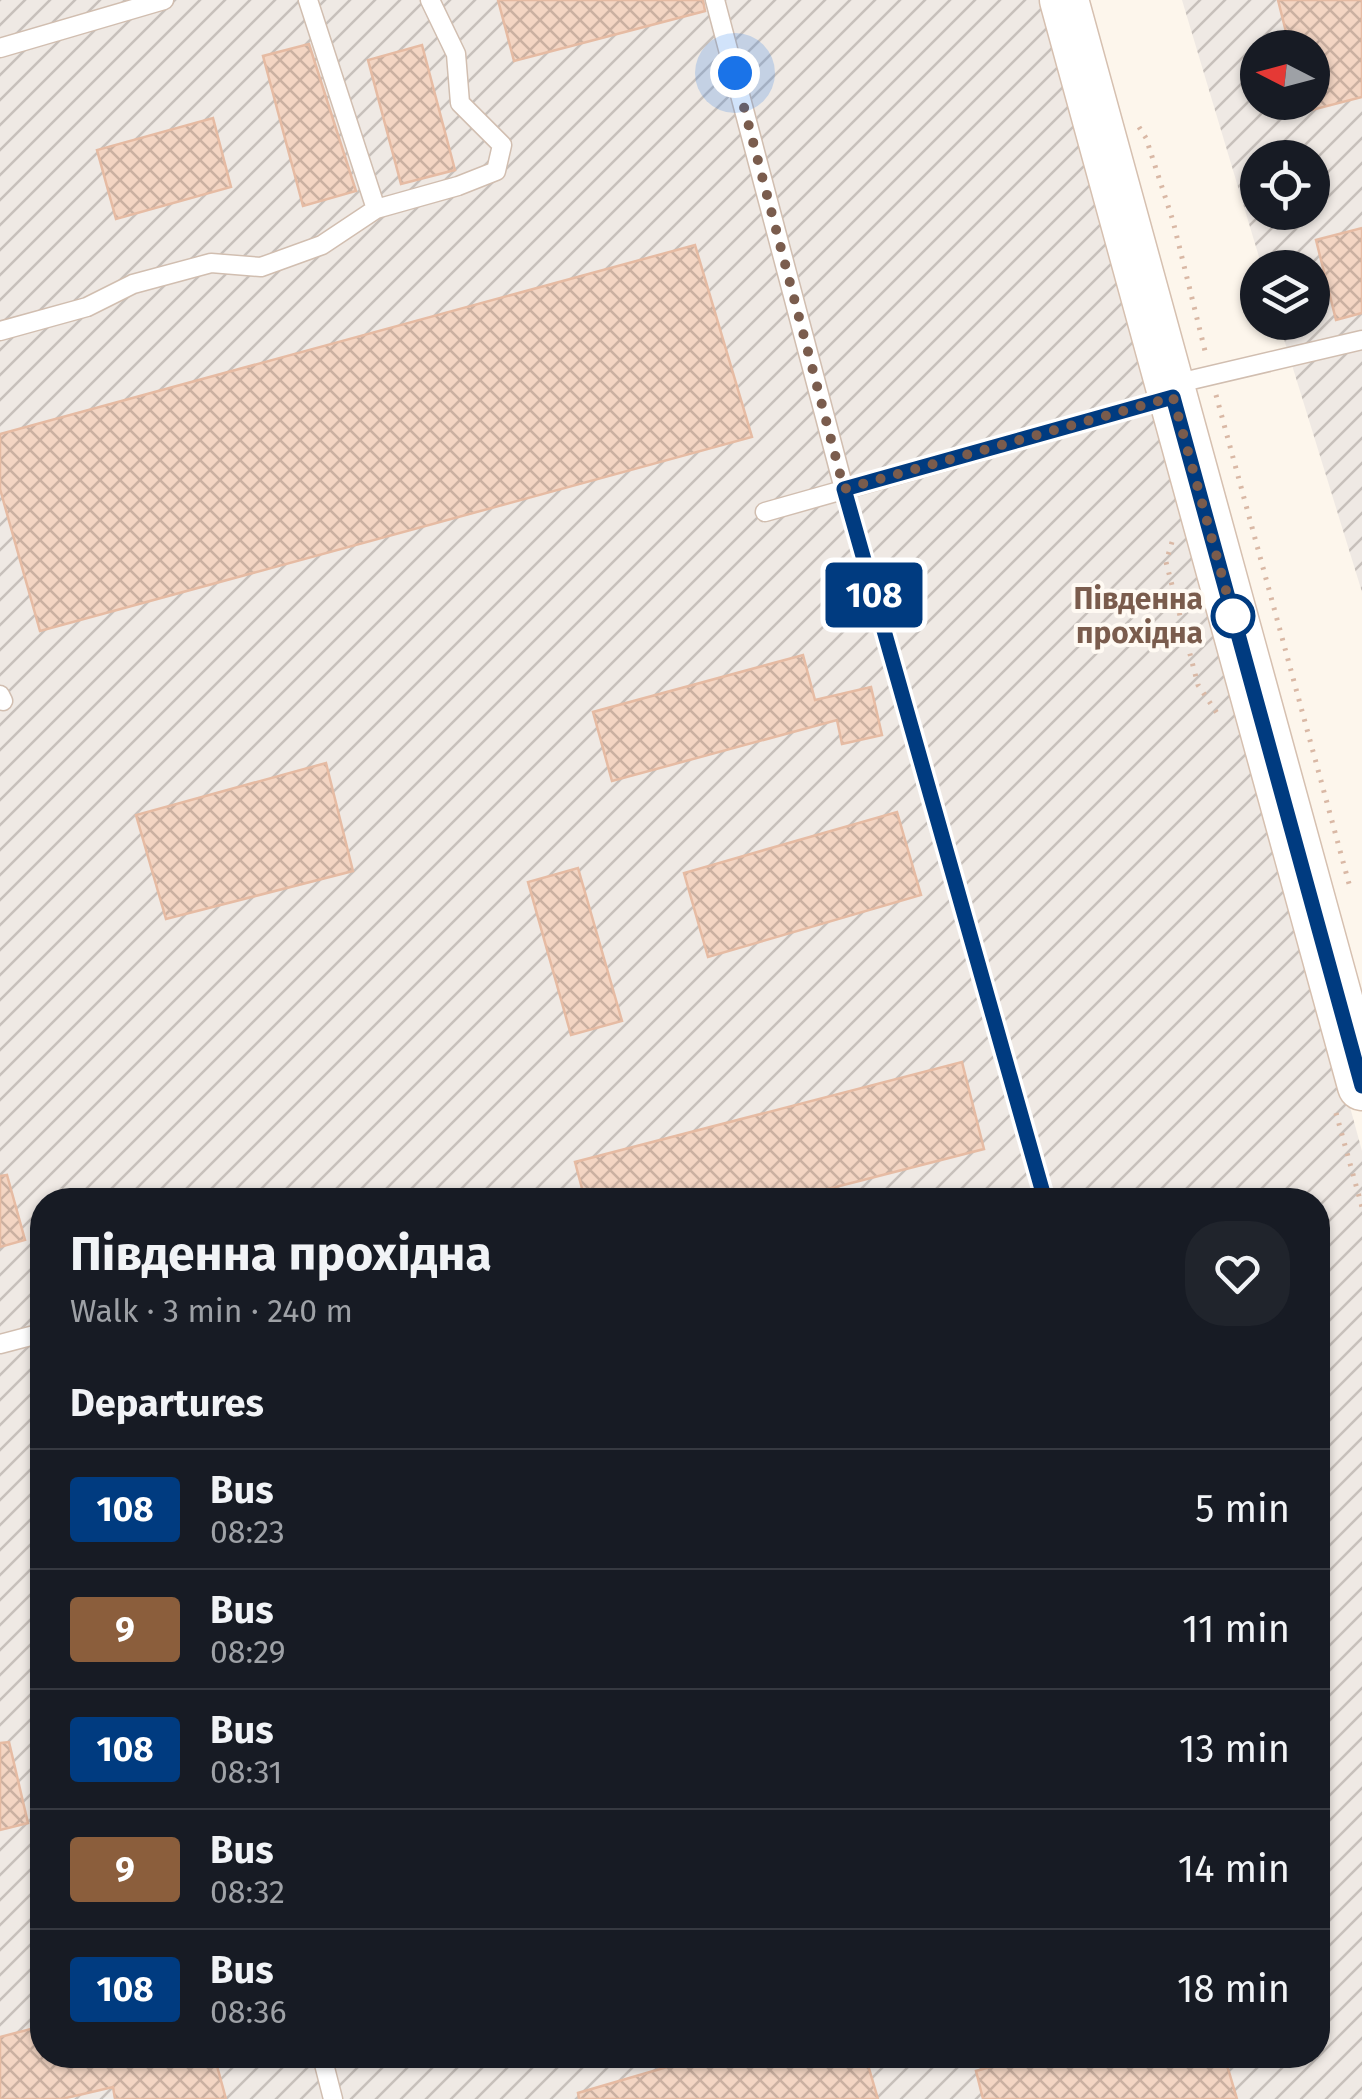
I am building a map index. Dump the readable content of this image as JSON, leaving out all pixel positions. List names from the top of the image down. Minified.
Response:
{"places":["Південна прохідна"],"lines":["bus line 108"],"north":"left","page":{"on_map":"108","heading":[["Південна прохідна","Walk · 3 min · 240 m"],"Departures"],"list":[{"mark":"108","name":"Bus","note":"08:23","value":"5 min"},{"mark":"9","name":"Bus","note":"08:29","value":"11 min"},{"mark":"108","name":"Bus","note":"08:31","value":"13 min"},{"mark":"9","name":"Bus","note":"08:32","value":"14 min"},{"mark":"108","name":"Bus","note":"08:36","value":"18 min"}]}}
